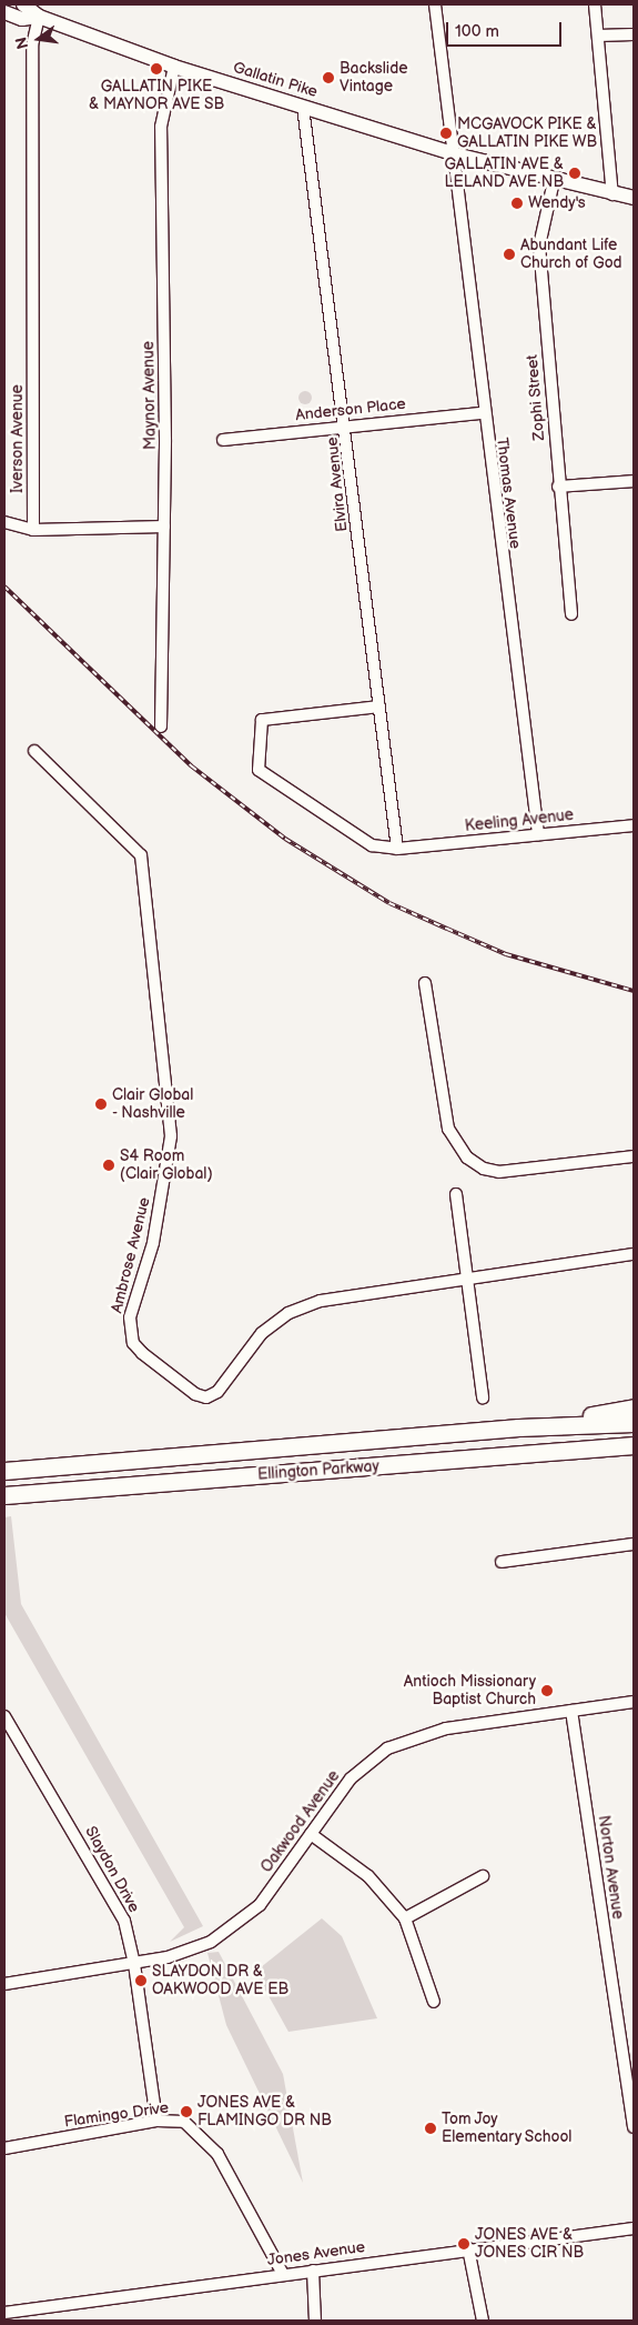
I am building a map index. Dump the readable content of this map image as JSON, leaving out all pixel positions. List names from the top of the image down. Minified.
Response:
{"streets":{"highway":["Ellington Parkway"],"main road":["Gallatin Pike"],"street":["Maynor Avenue","Zophi Street","Anderson Place","Iverson Avenue","Elvira Avenue","Thomas Avenue","Keeling Avenue","Ambrose Avenue","Oakwood Avenue","Norton Avenue","Slaydon Drive","Flamingo Drive","Jones Avenue"]},"crossings":[["Gallatin Pike","Maynor Avenue"],["Gallatin Pike","Zophi Street"],["Gallatin Pike","Iverson Avenue"],["Gallatin Pike","Elvira Avenue"],["Gallatin Pike","Thomas Avenue"],["Anderson Place","Elvira Avenue"],["Anderson Place","Thomas Avenue"],["Elvira Avenue","Keeling Avenue"],["Thomas Avenue","Keeling Avenue"],["Oakwood Avenue","Norton Avenue"],["Oakwood Avenue","Slaydon Drive"],["Slaydon Drive","Flamingo Drive"],["Flamingo Drive","Jones Avenue"]],"places":["GALLATIN PIKE & MAYNOR AVE SB","Backslide Vintage","MCGAVOCK PIKE & GALLATIN PIKE WB","GALLATIN AVE & LELAND AVE NB","Wendy's","Abundant Life Church of God","Clair Global - Nashville","S4 Room (Clair Global)","Antioch Missionary Baptist Church","SLAYDON DR & OAKWOOD AVE EB","JONES AVE & FLAMINGO DR NB","Tom Joy Elementary School","JONES AVE & JONES CIR NB"],"scale_bar":"100 m","north":"left"}
